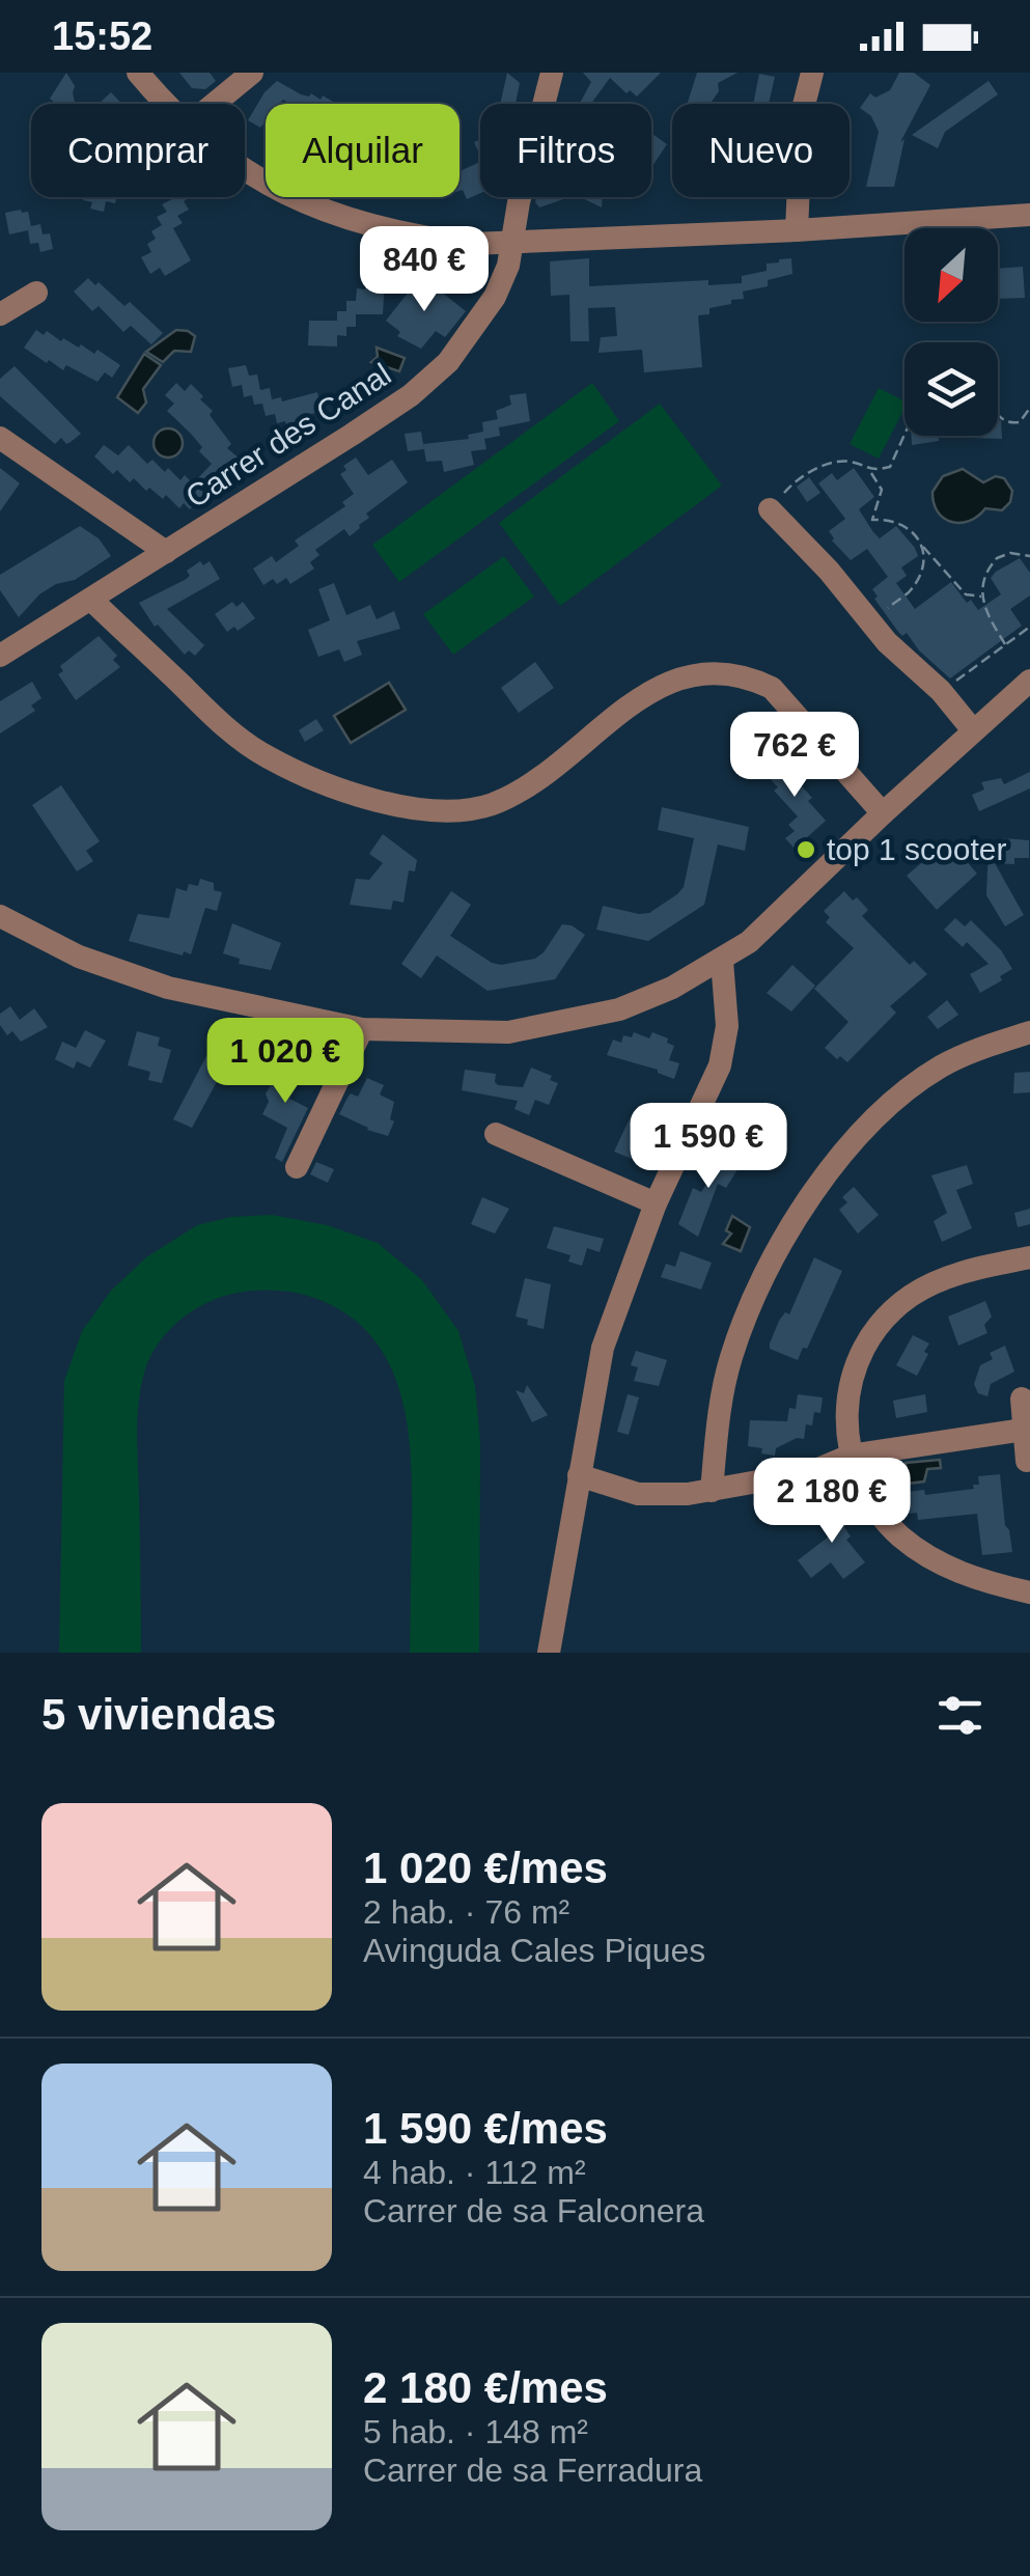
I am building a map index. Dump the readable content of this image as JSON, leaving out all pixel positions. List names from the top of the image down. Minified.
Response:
{"streets":{"street":["Carrer des Canal"]},"places":["top 1 scooter"],"north":"bottom left","page":{"status":"15:52","chip":["Comprar","Alquilar","Filtros","Nuevo"],"price":["840 €","762 €","1 020 €","1 590 €","2 180 €"],"heading":"5 viviendas","list":[{"name":"1 020 €/mes","note":"2 hab. · 76 m² · Avinguda Cales Piques"},{"name":"1 590 €/mes","note":"4 hab. · 112 m² · Carrer de sa Falconera"},{"name":"2 180 €/mes","note":"5 hab. · 148 m² · Carrer de sa Ferradura"}]}}
